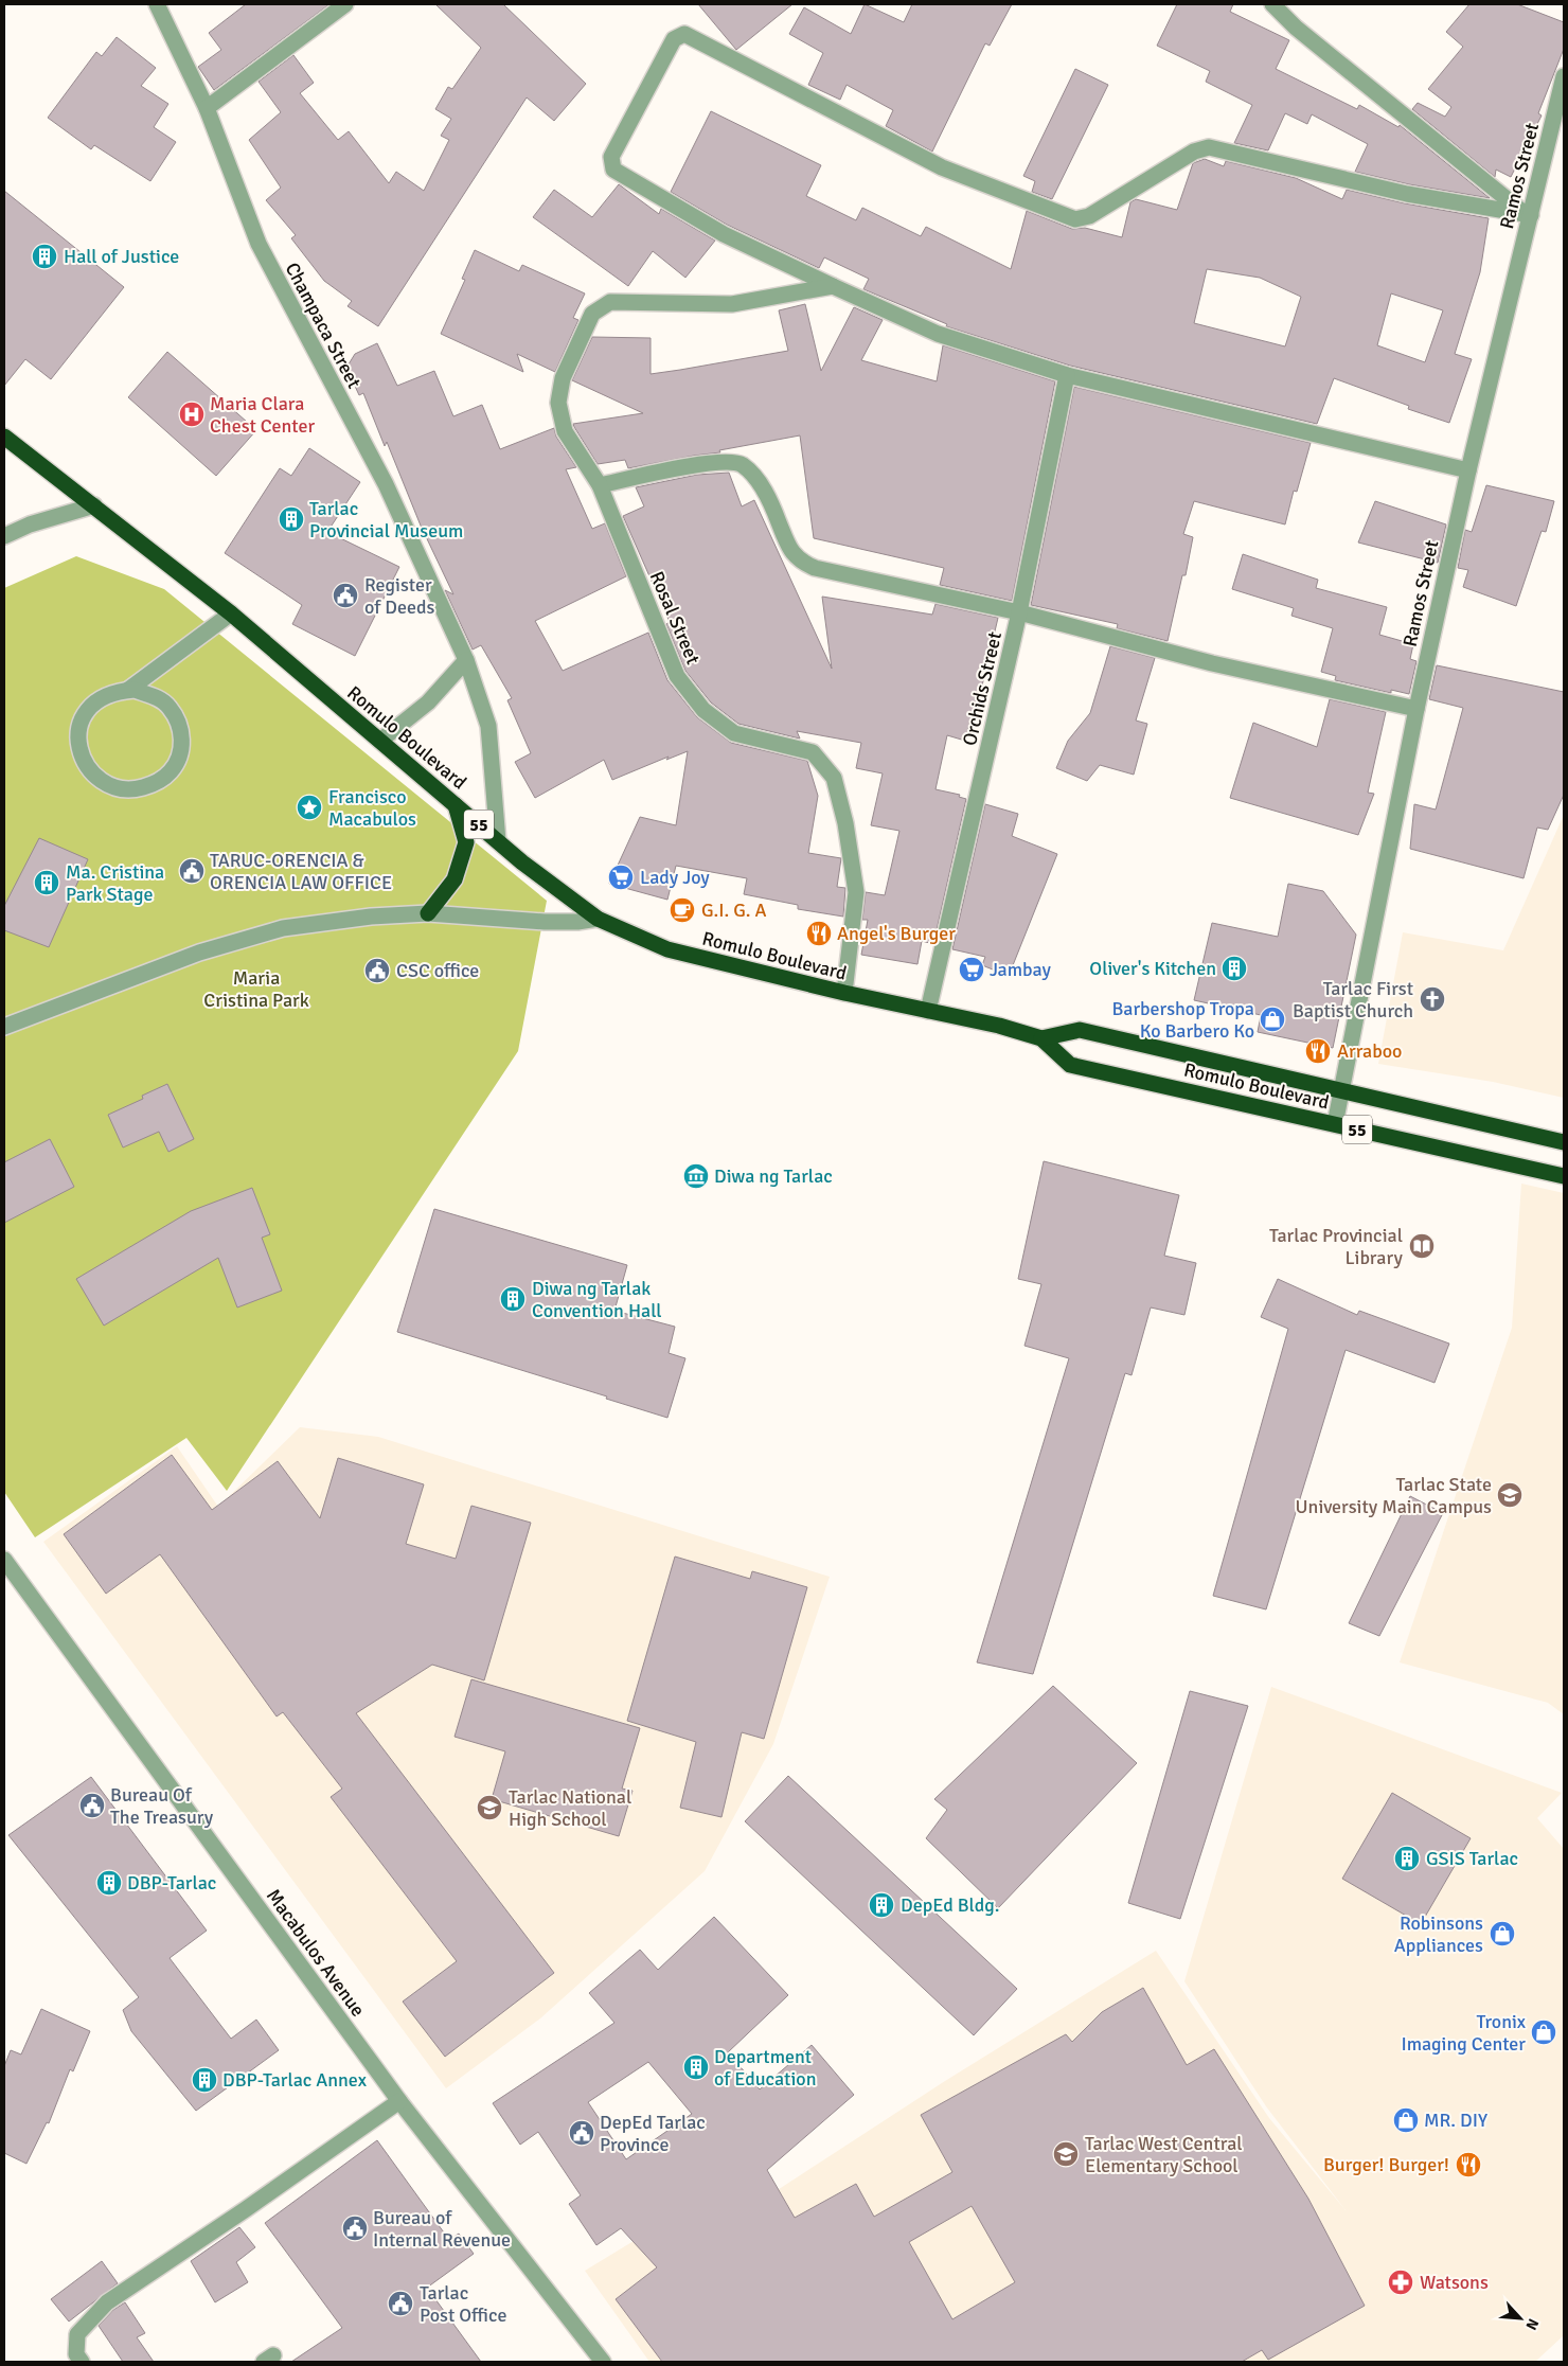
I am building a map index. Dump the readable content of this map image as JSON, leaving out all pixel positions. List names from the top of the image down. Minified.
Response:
{"streets":{"highway":["Romulo Boulevard","55"],"street":["Ramos Street","Champaca Street","Rosal Street","Orchids Street","Macabulos Avenue"]},"crossings":[["Ramos Street","Romulo Boulevard"],["Champaca Street","Romulo Boulevard"],["Rosal Street","Romulo Boulevard"],["Orchids Street","Romulo Boulevard"]],"parks":["Maria Cristina Park"],"places":{"building":["Hall of Justice","Tarlac Provincial Museum","Ma. Cristina Park Stage","Oliver's Kitchen","Diwa ng Tarlak Convention Hall","GSIS Tarlac","DBP-Tarlac","DepEd Bldg.","Department of Education","DBP-Tarlac Annex"],"hospital":["Maria Clara Chest Center"],"public building":["Register of Deeds","TARUC-ORENCIA & ORENCIA LAW OFFICE","CSC office","Bureau Of The Treasury","DepEd Tarlac Province","Bureau of Internal Revenue","Tarlac Post Office"],"place":["Francisco Macabulos"],"supermarket":["Lady Joy","Jambay"],"cafe":["G.I. G. A"],"restaurant":["Angel's Burger","Arraboo","Burger! Burger!"],"church":["Tarlac First Baptist Church"],"shop":["Barbershop Tropa Ko Barbero Ko","Robinsons Appliances","Tronix Imaging Center","MR. DIY"],"museum":["Diwa ng Tarlac"],"library":["Tarlac Provincial Library"],"school or university":["Tarlac State University Main Campus","Tarlac National High School","Tarlac West Central Elementary School"],"pharmacy":["Watsons"]},"north":"bottom right"}
